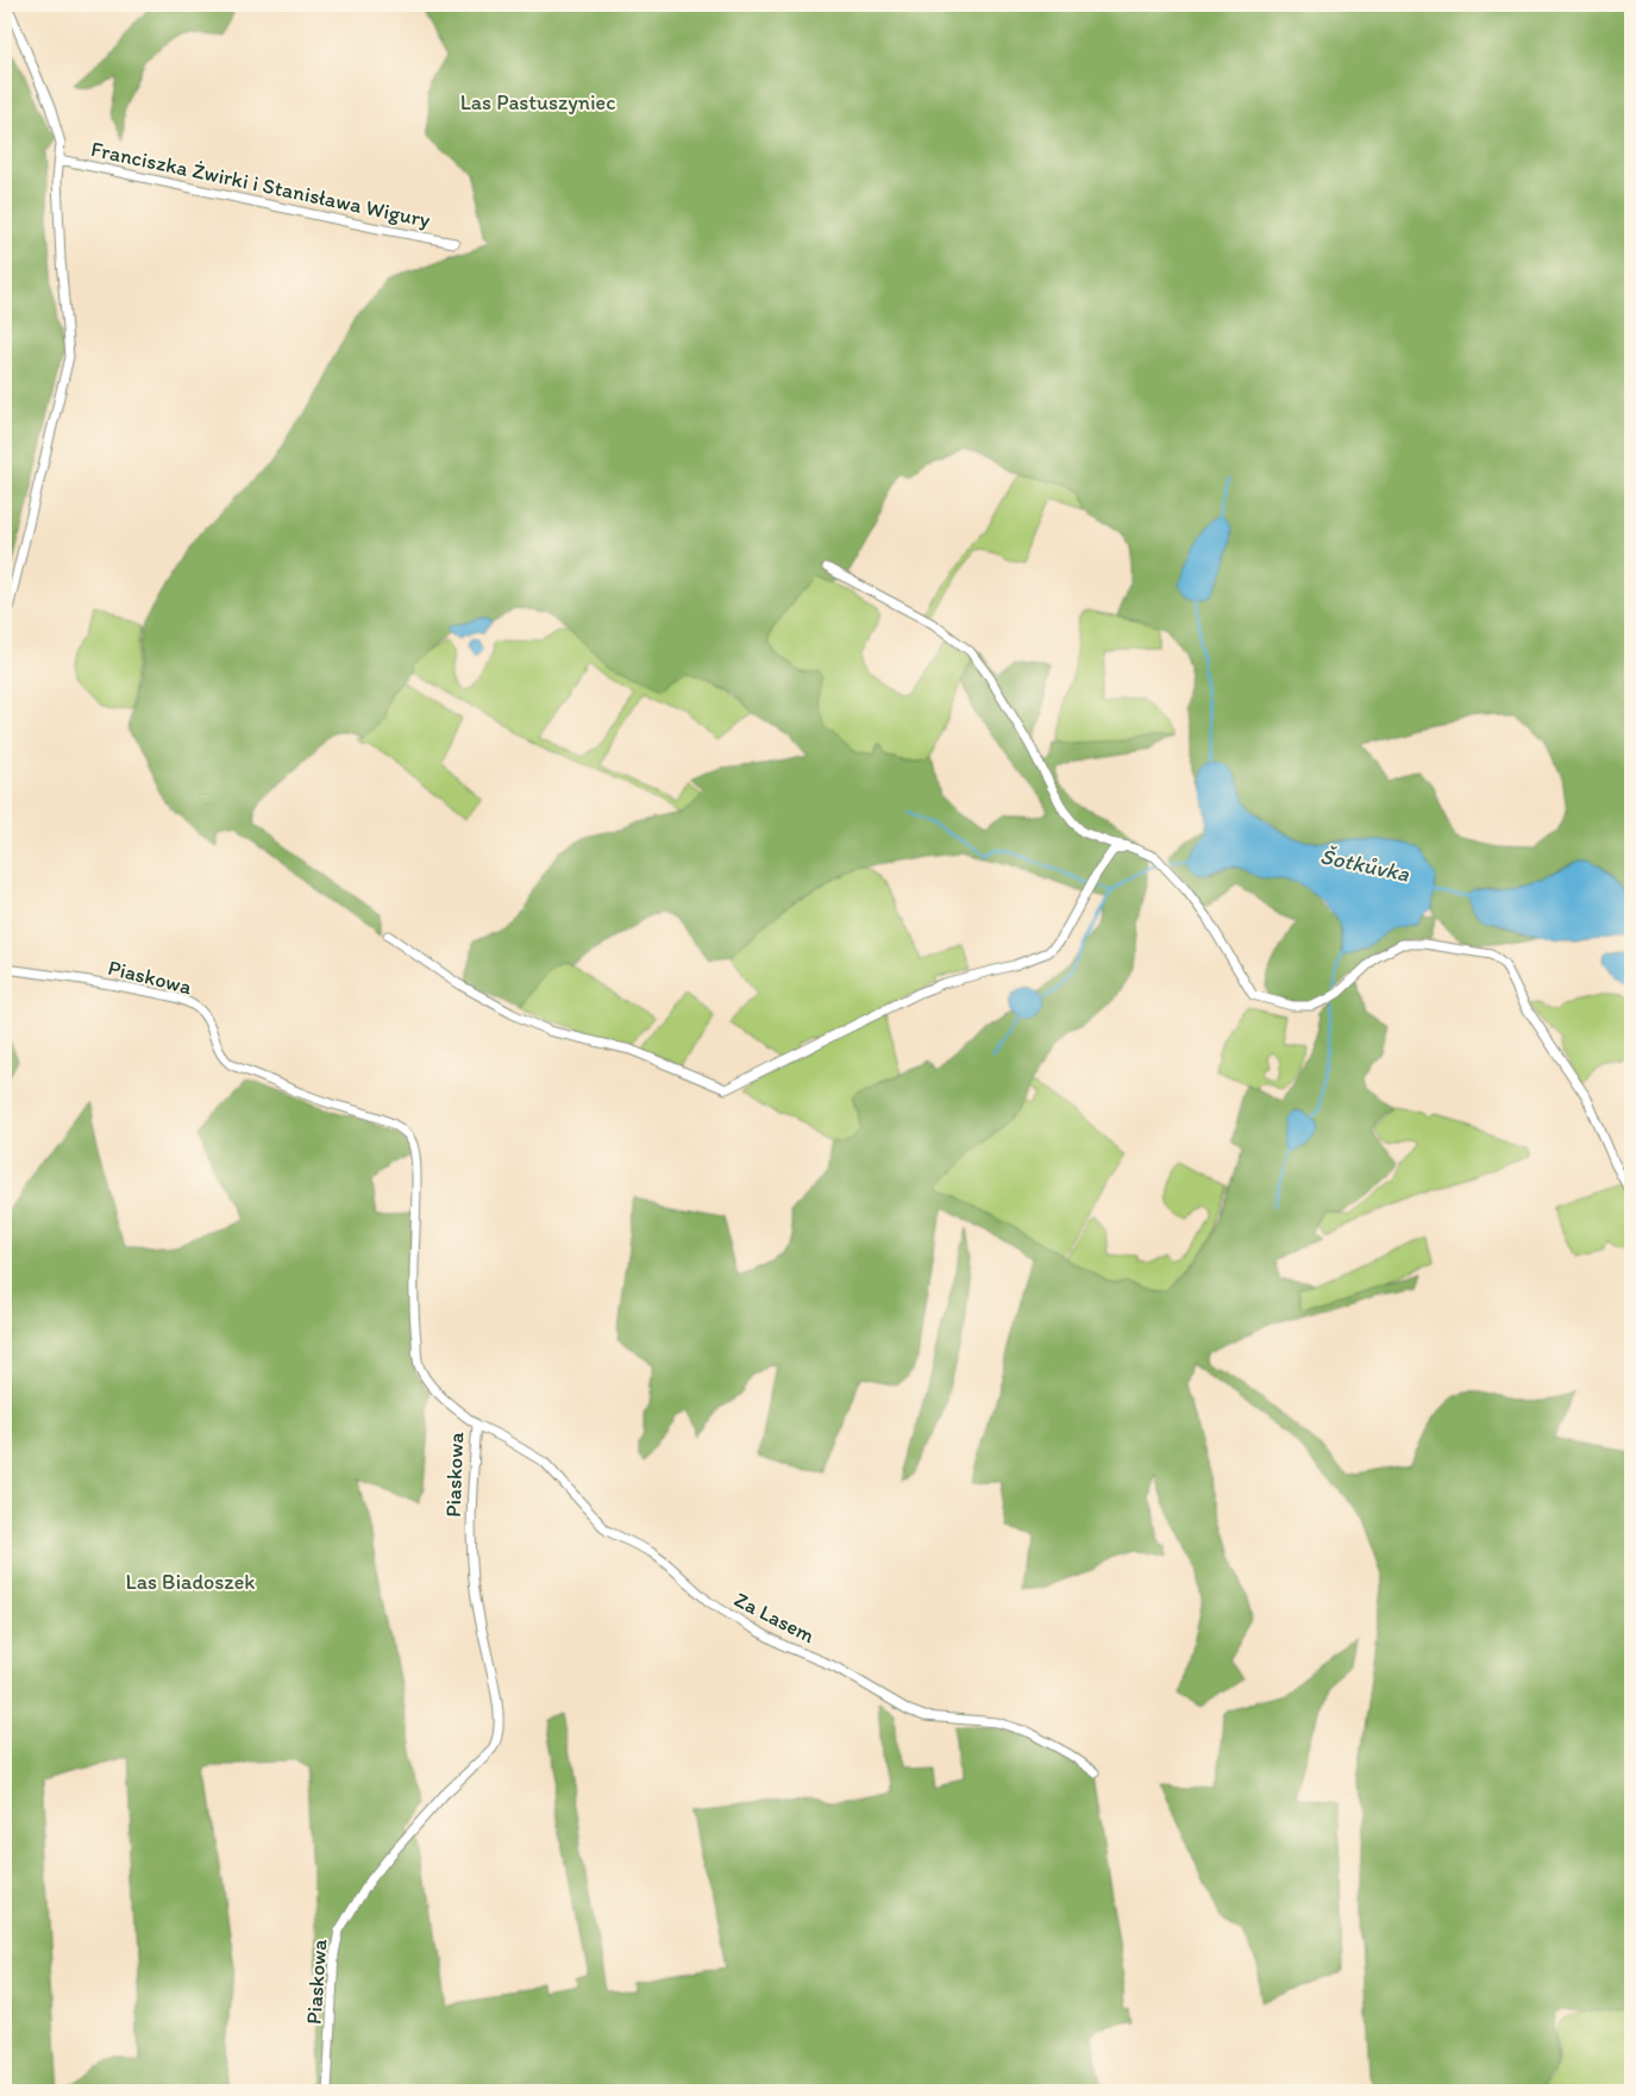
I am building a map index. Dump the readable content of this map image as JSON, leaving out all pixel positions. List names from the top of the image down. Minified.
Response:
{"streets":{"street":["Franciszka Żwirki i Stanisława Wigury","Piaskowa","Za Lasem"]},"crossings":[["Piaskowa","Za Lasem"]],"water":["Šotkůvka"],"parks":["Las Pastuszyniec","Las Biadoszek"]}
